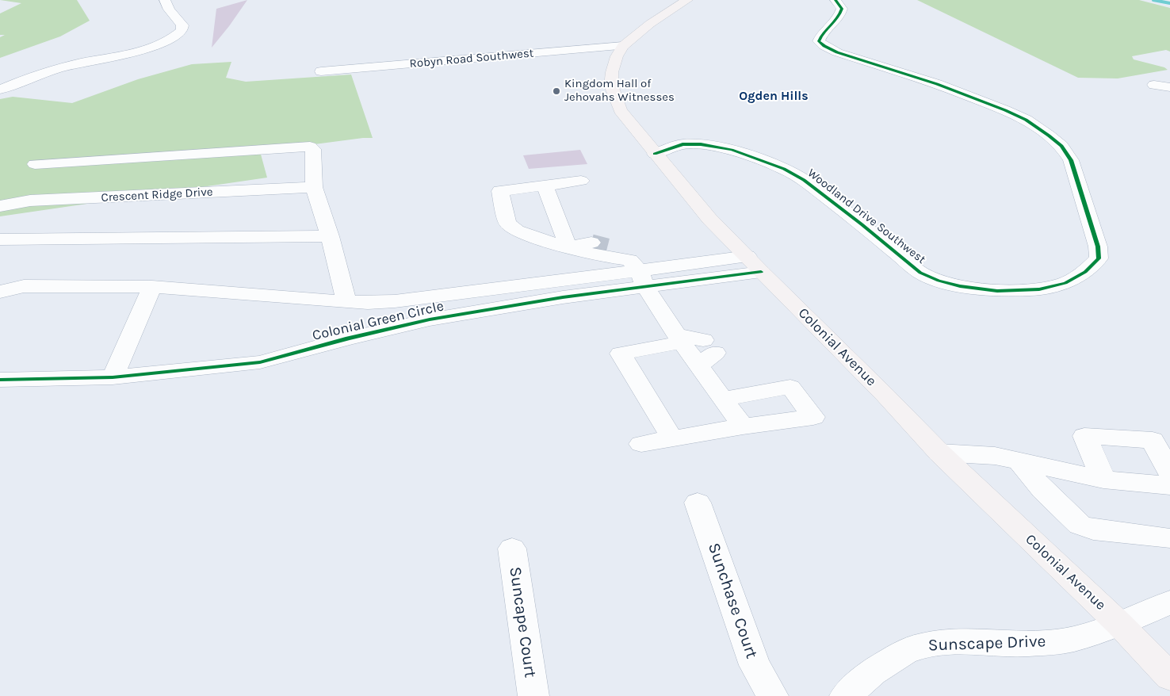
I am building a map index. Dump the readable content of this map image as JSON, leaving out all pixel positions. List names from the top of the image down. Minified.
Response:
{"streets":{"main road":["Colonial Avenue"],"street":["Robyn Road Southwest","Crescent Ridge Drive","Woodland Drive Southwest","Colonial Green Circle","Sunchase Court","Suncape Court","Sunscape Drive"]},"crossings":[["Robyn Road Southwest","Colonial Avenue"],["Woodland Drive Southwest","Colonial Avenue"],["Colonial Green Circle","Colonial Avenue"],["Colonial Avenue","Sunscape Drive"]],"districts":["Ogden Hills"],"places":["Kingdom Hall of Jehovahs Witnesses"]}
